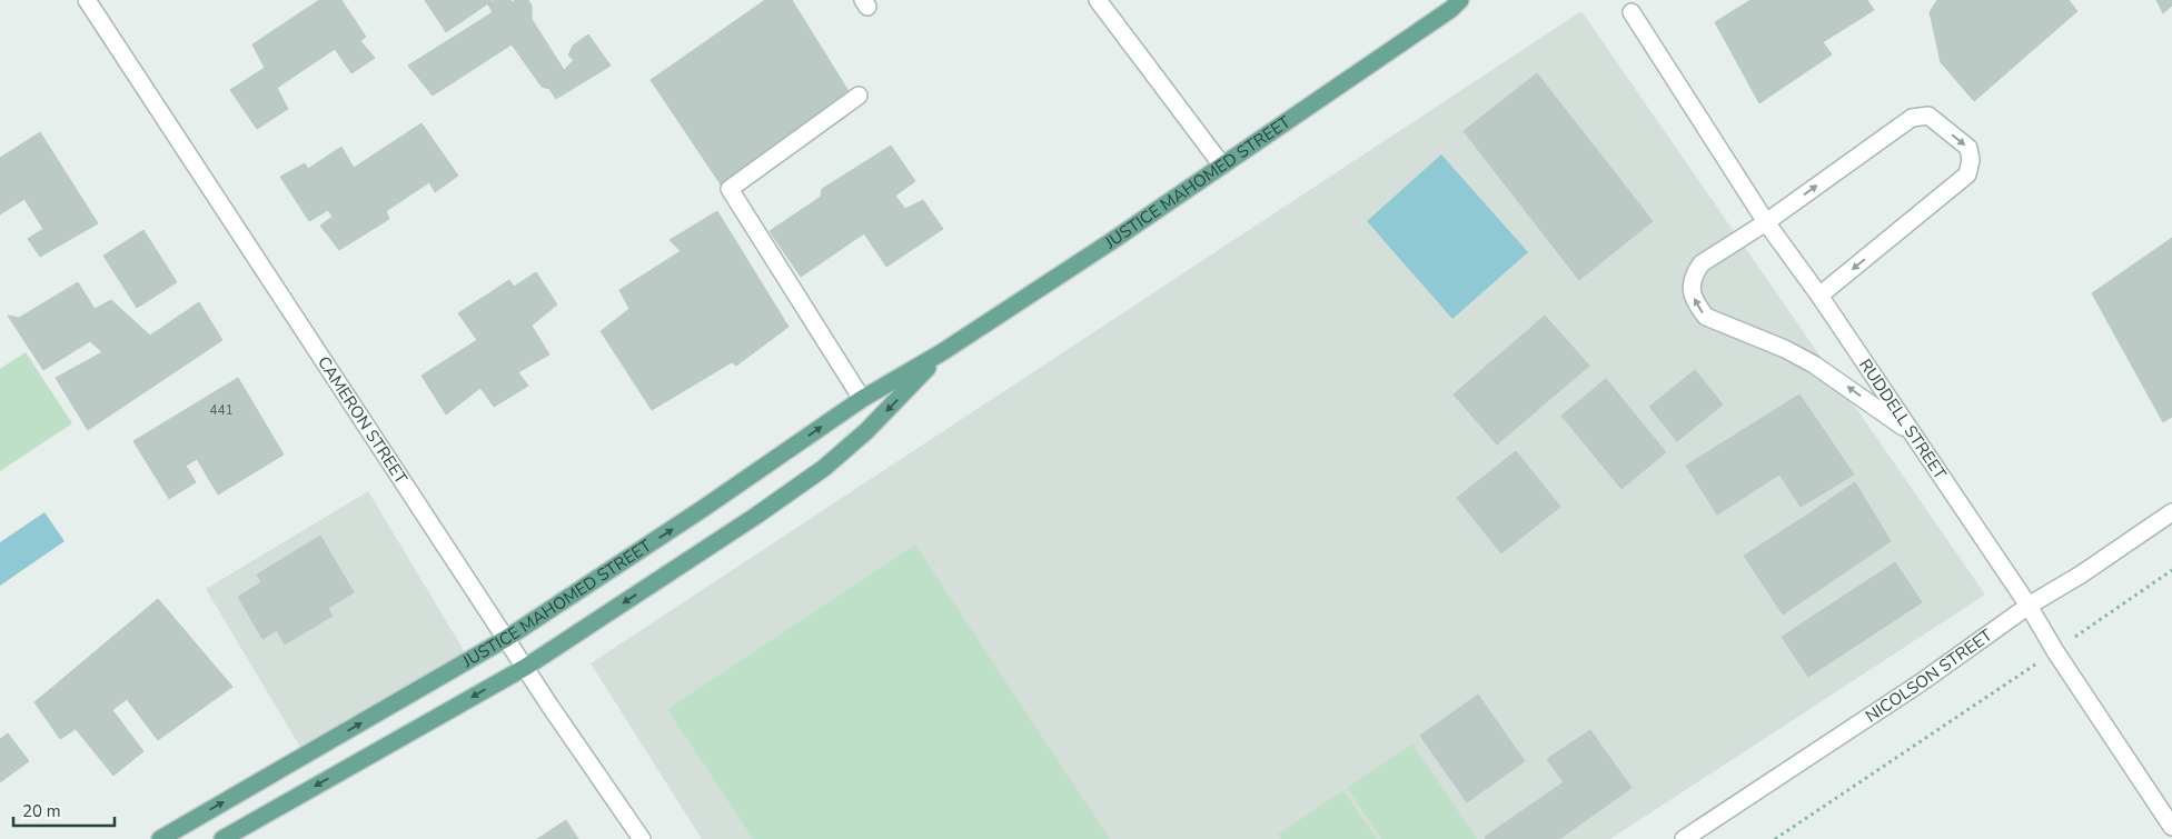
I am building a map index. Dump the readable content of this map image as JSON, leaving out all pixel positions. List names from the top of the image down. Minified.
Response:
{"streets":{"main road":["JUSTICE MAHOMED STREET"],"street":["RUDDELL STREET","CAMERON STREET","NICOLSON STREET"]},"crossings":[["JUSTICE MAHOMED STREET","CAMERON STREET"],["RUDDELL STREET","NICOLSON STREET"]],"house_numbers":["441"],"scale_bar":"20 m"}
